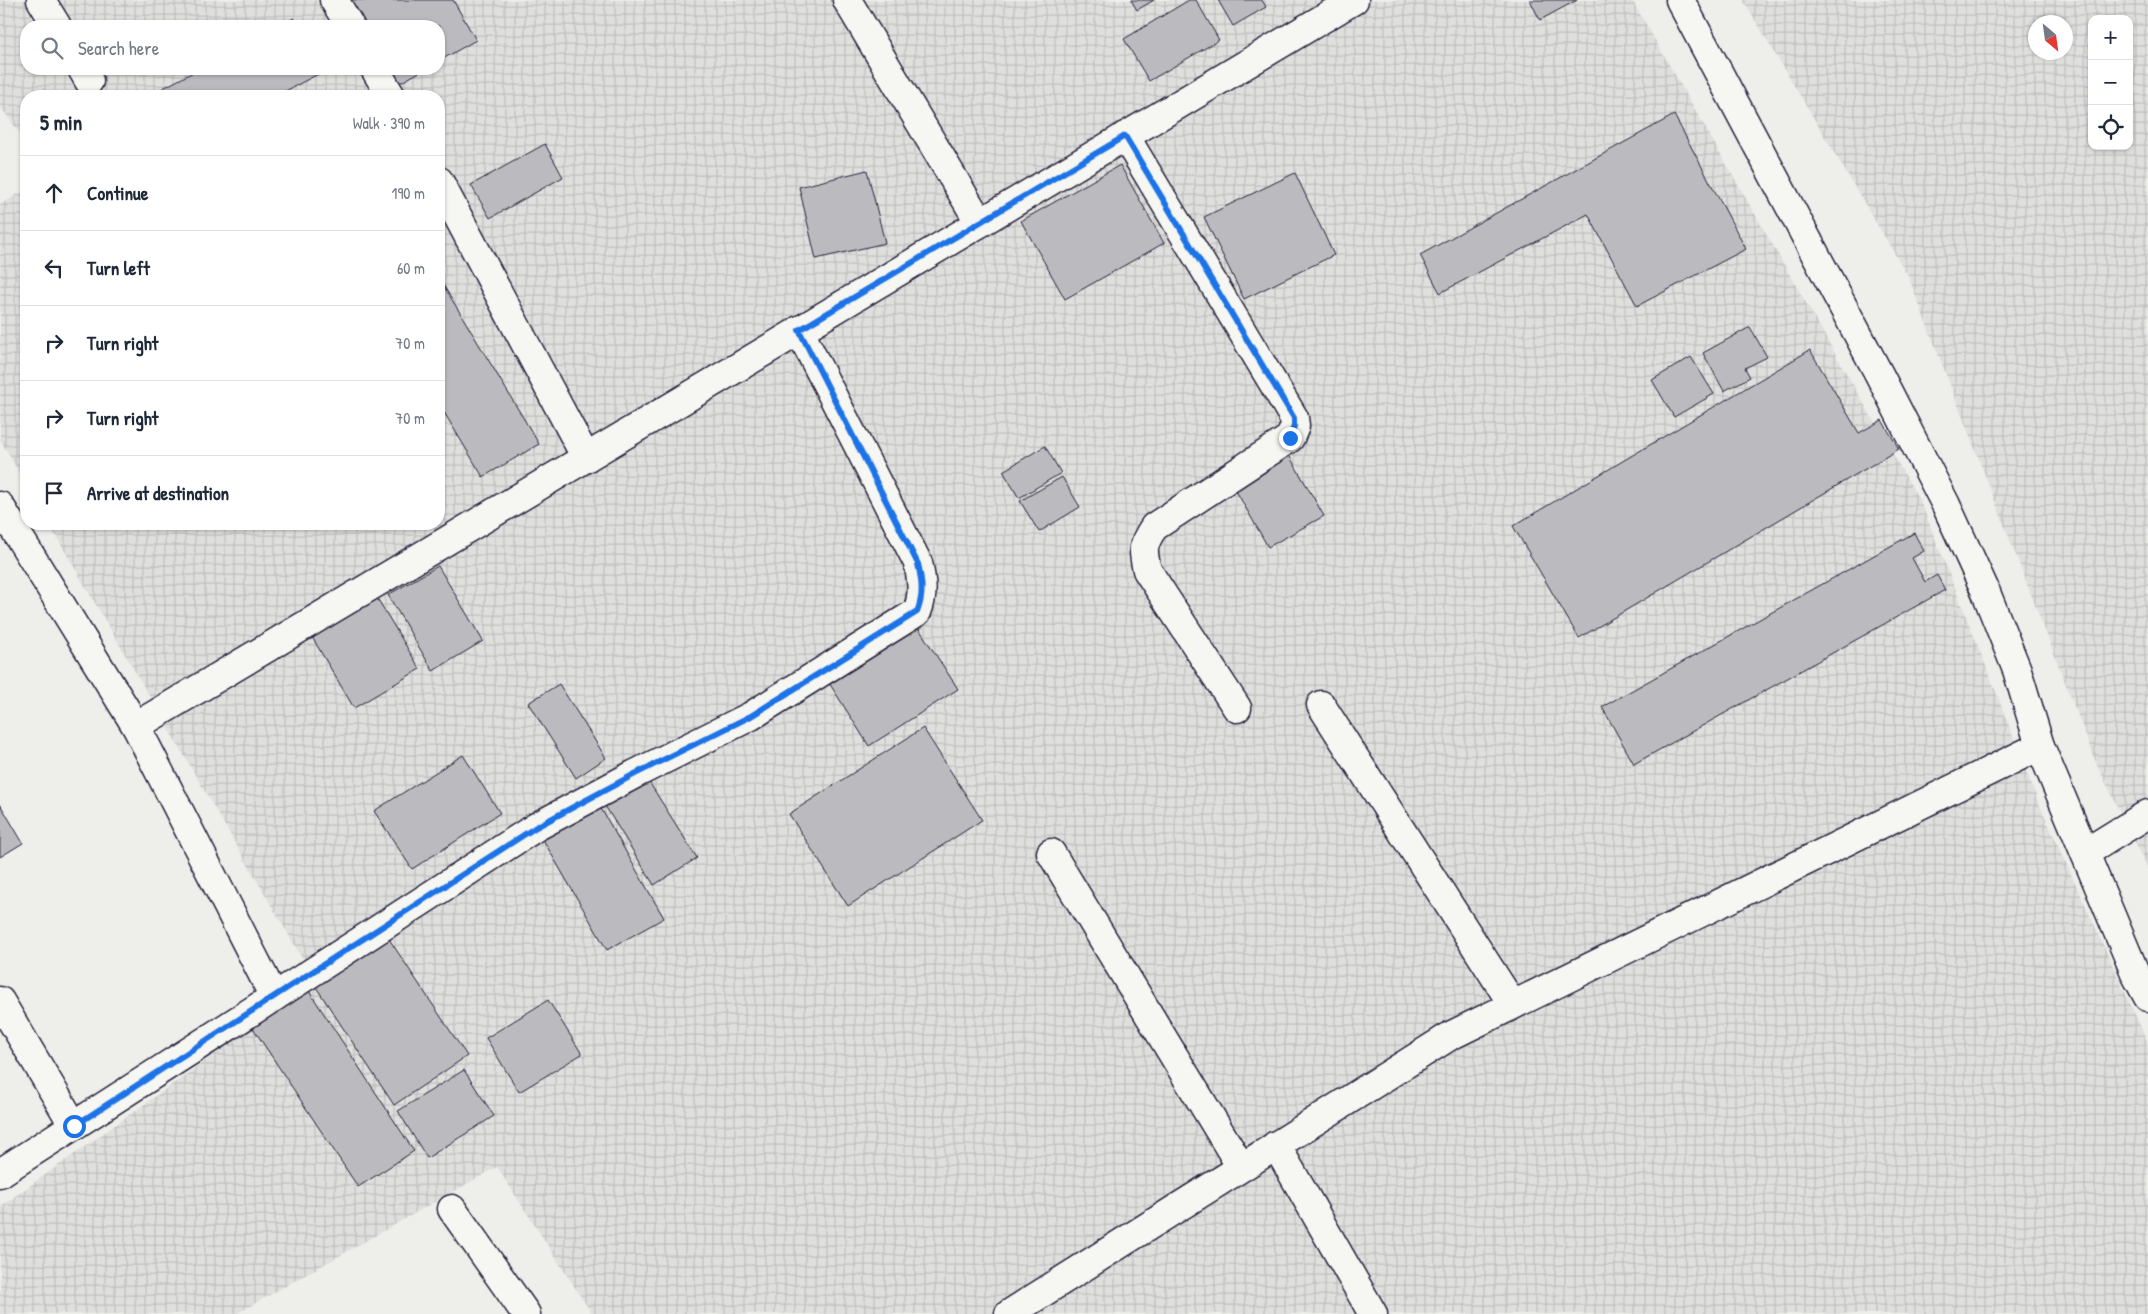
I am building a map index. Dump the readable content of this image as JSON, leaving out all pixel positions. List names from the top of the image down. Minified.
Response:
{"north":"bottom right","page":{"map_buttons":["+","−"],"search":"Search here","heading":["5 min","Walk · 390 m"],"list":[["Continue","190 m"],["Turn left","60 m"],["Turn right","70 m"],["Turn right","70 m"],"Arrive at destination"]}}
